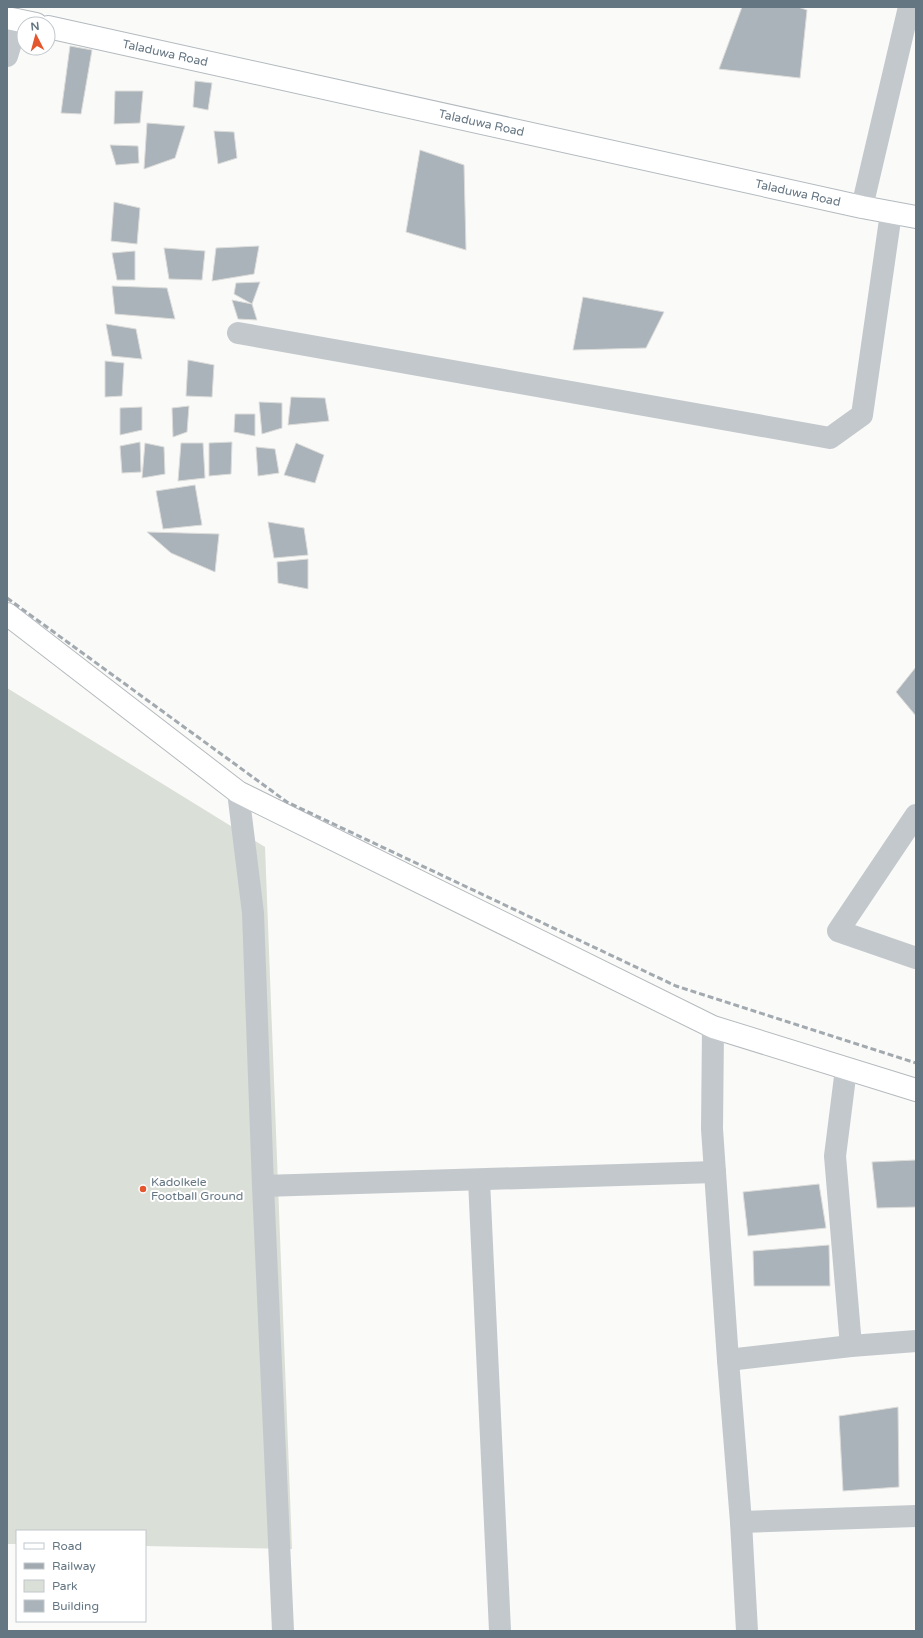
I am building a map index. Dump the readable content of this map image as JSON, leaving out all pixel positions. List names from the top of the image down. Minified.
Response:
{"streets":{"main road":["Taladuwa Road"]},"places":["Kadolkele Football Ground"],"legend":["Road","Railway","Park","Building"],"north":"top"}
